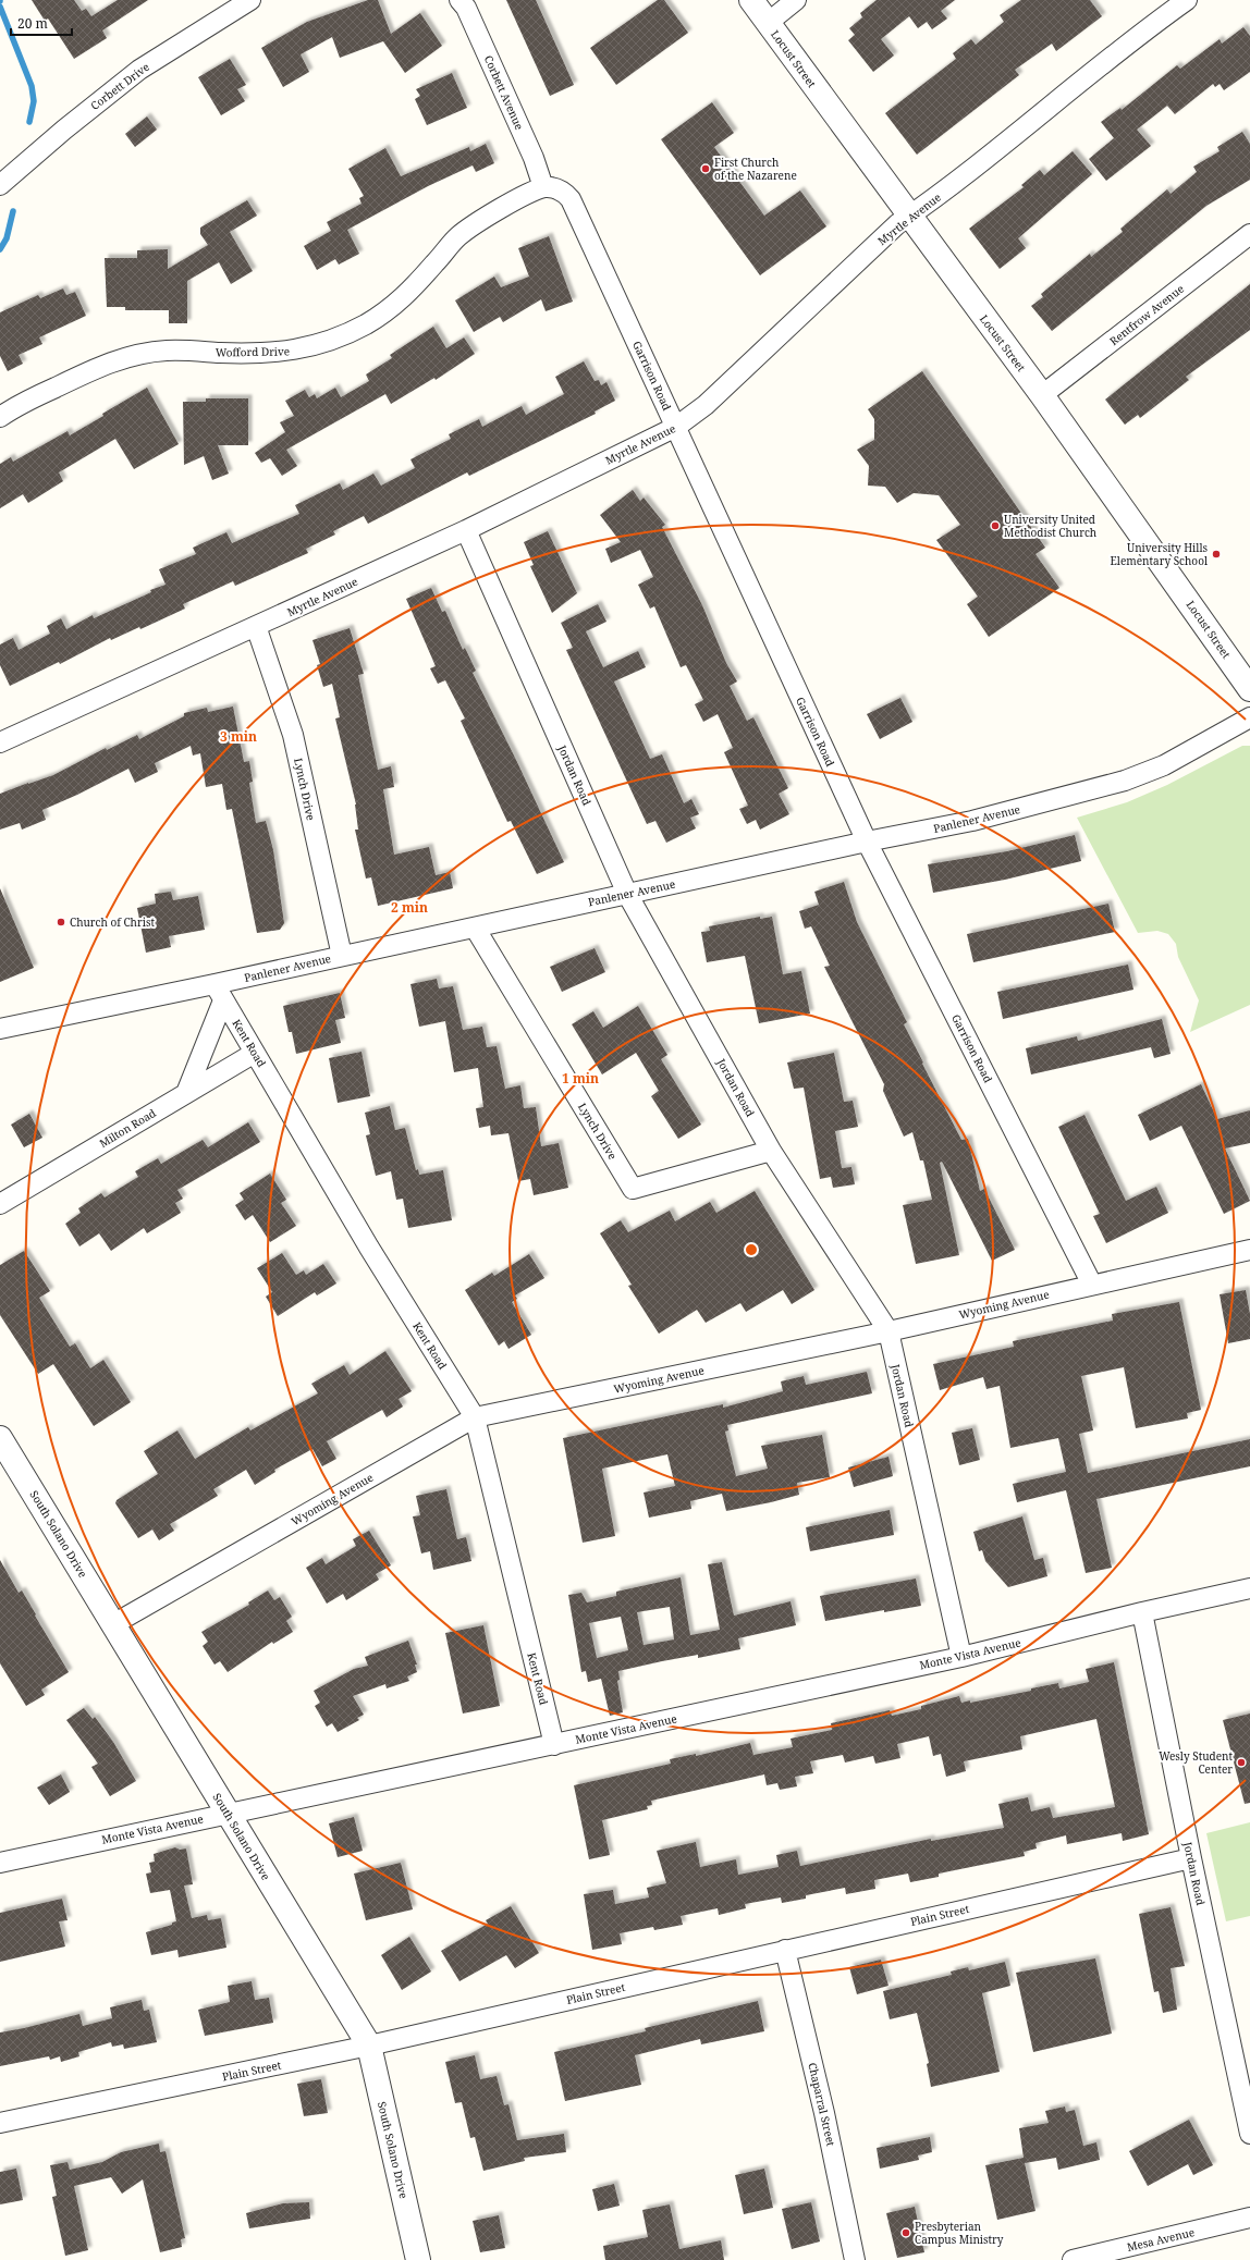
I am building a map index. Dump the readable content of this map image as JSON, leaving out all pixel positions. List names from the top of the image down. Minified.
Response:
{"streets":{"street":["Locust Street","Corbett Drive","Corbett Avenue","Myrtle Avenue","Rentfrow Avenue","Wofford Drive","Garrison Road","Jordan Road","Lynch Drive","Panlener Avenue","Kent Road","Milton Road","Wyoming Avenue","South Solano Drive","Monte Vista Avenue","Plain Street","Chaparral Street","Mesa Avenue"]},"crossings":[["Locust Street","Myrtle Avenue"],["Locust Street","Rentfrow Avenue"],["Corbett Avenue","Wofford Drive"],["Corbett Avenue","Garrison Road"],["Myrtle Avenue","Garrison Road"],["Myrtle Avenue","Jordan Road"],["Myrtle Avenue","Lynch Drive"],["Wofford Drive","Garrison Road"],["Garrison Road","Panlener Avenue"],["Garrison Road","Wyoming Avenue"],["Jordan Road","Lynch Drive"],["Jordan Road","Panlener Avenue"],["Jordan Road","Wyoming Avenue"],["Jordan Road","Monte Vista Avenue"],["Jordan Road","Plain Street"],["Lynch Drive","Panlener Avenue"],["Panlener Avenue","Kent Road"],["Kent Road","Milton Road"],["Kent Road","Wyoming Avenue"],["Kent Road","Monte Vista Avenue"],["Wyoming Avenue","South Solano Drive"],["South Solano Drive","Monte Vista Avenue"],["South Solano Drive","Plain Street"],["Plain Street","Chaparral Street"]],"places":["First Church of the Nazarene","University United Methodist Church","University Hills Elementary School","Church of Christ","Wesly Student Center","Presbyterian Campus Ministry"],"scale_bar":"20 m","rings":["3 min","2 min","1 min"]}
